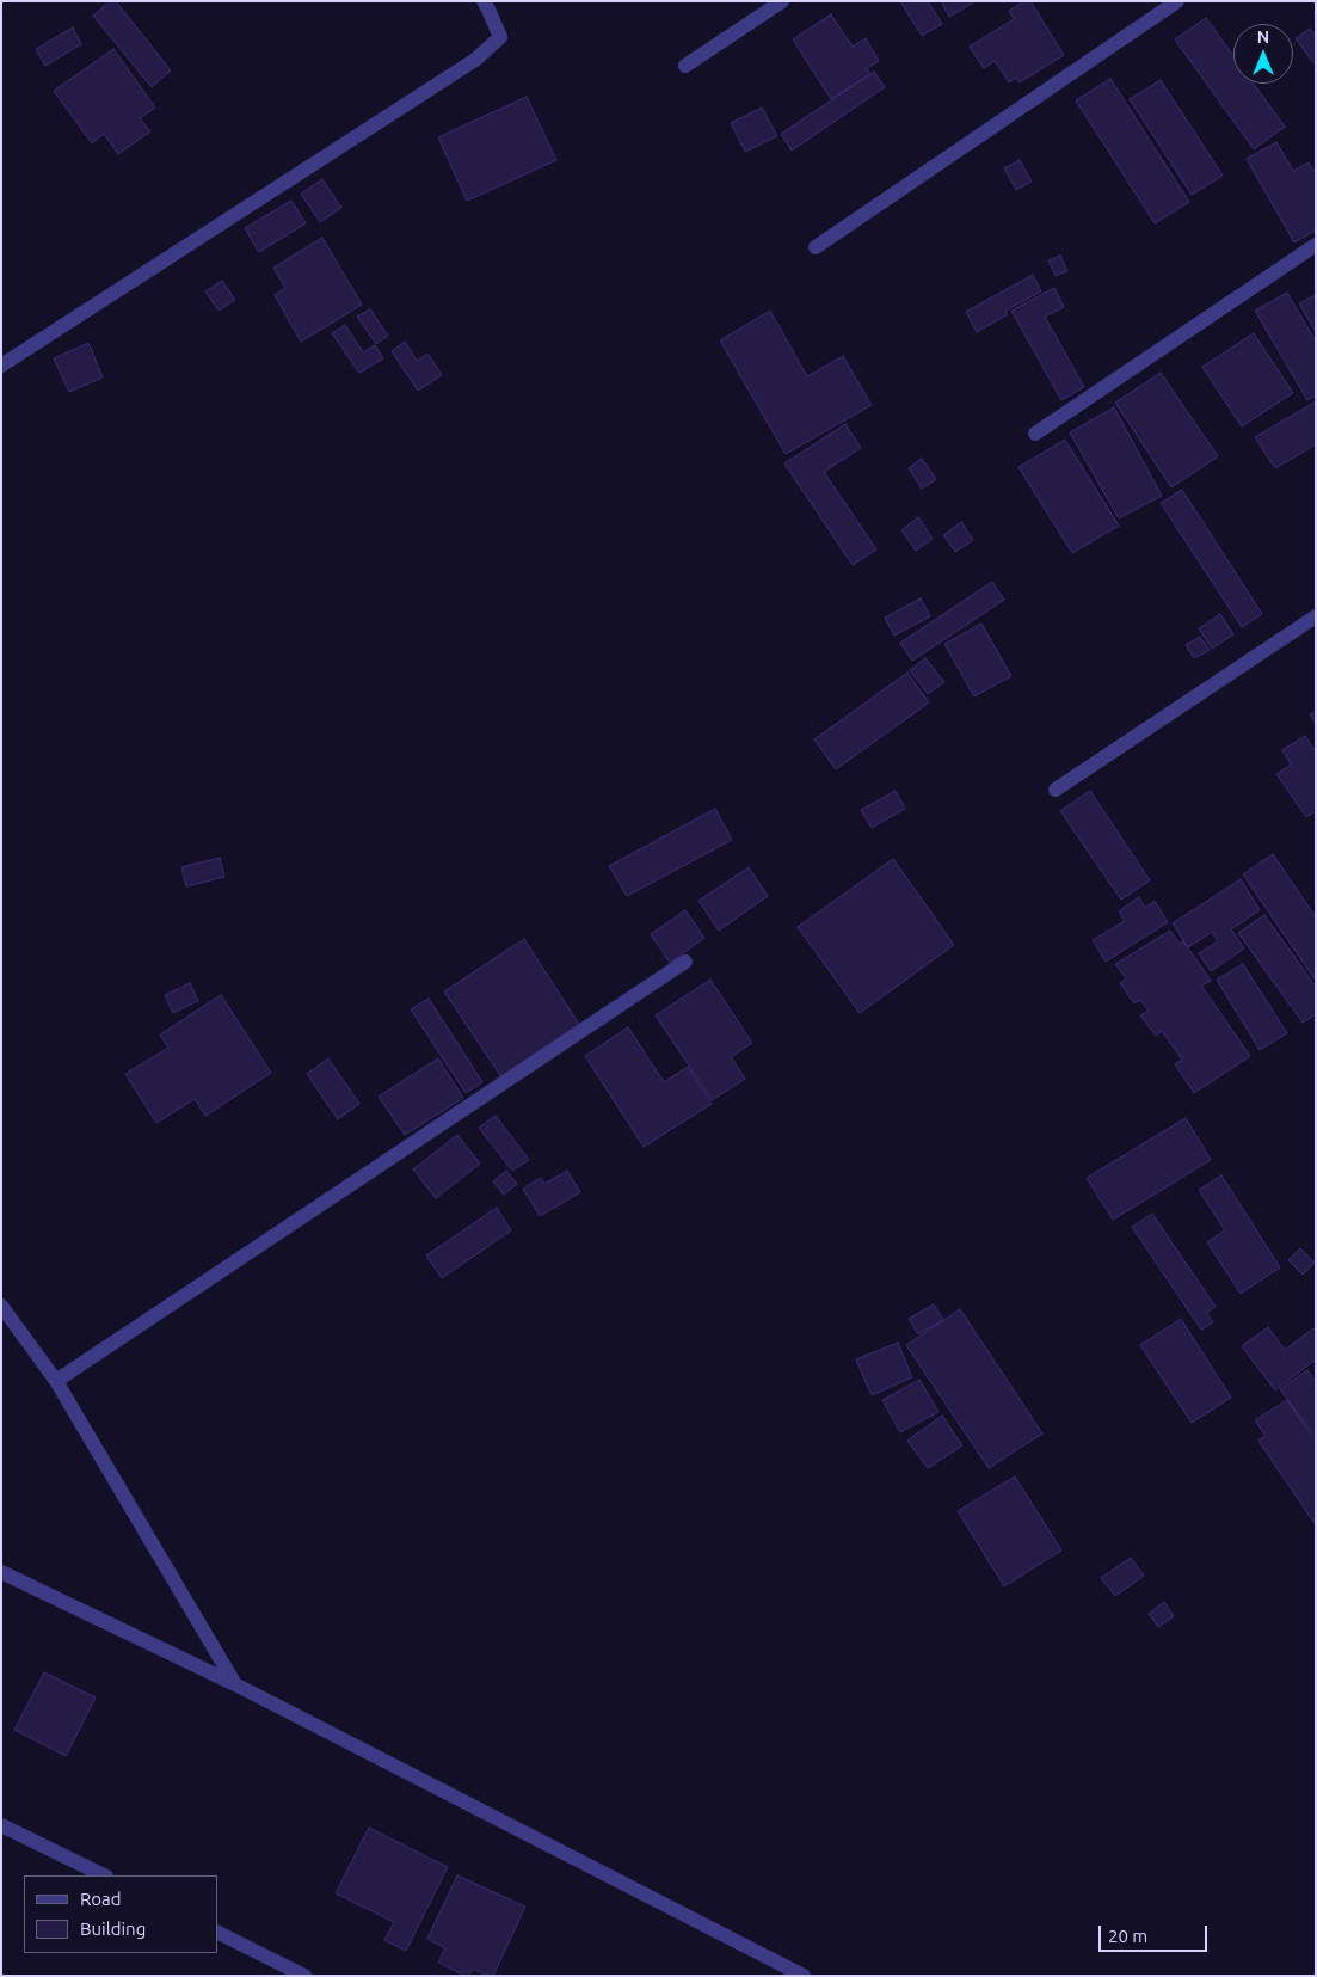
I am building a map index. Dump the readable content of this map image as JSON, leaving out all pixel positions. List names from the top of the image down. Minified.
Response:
{"legend":["Road","Building"],"scale_bar":"20 m","north":"top"}
